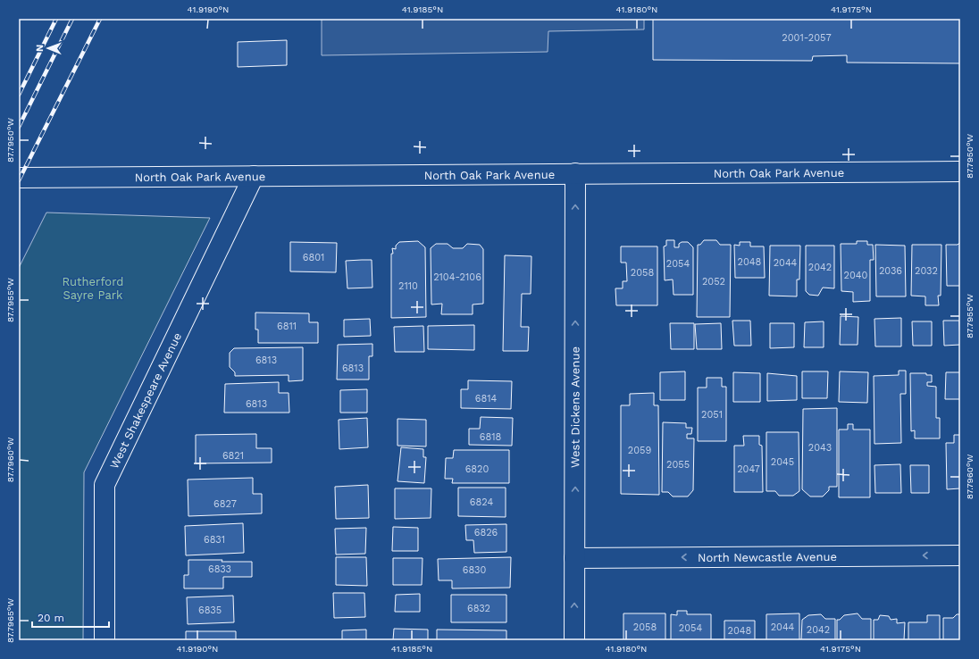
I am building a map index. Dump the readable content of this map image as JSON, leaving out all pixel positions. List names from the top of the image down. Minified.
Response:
{"streets":{"street":["North Oak Park Avenue","West Shakespeare Avenue","West Dickens Avenue","North Newcastle Avenue"]},"crossings":[["North Oak Park Avenue","West Shakespeare Avenue"],["North Oak Park Avenue","West Dickens Avenue"],["West Dickens Avenue","North Newcastle Avenue"]],"one_way":["West Dickens Avenue","North Newcastle Avenue"],"parks":["Rutherford Sayre Park"],"house_numbers":["2001-2057","6801","2048","2044","2054","2042","2036","2032","2058","2040","2104-2106","2052","2110","6811","6813","6813","6814","6813","2051","6818","2043","2059","6821","2045","2055","6820","2047","6824","6827","6826","6831","6833","6830","6832","6835","2058","2044","2054","2042","2048"],"scale_bar":"20 m","north":"left","coordinates":["41.9190°N","41.9185°N","41.9180°N","41.9175°N","87.7950°W","87.7955°W","87.7960°W","87.7965°W"]}
